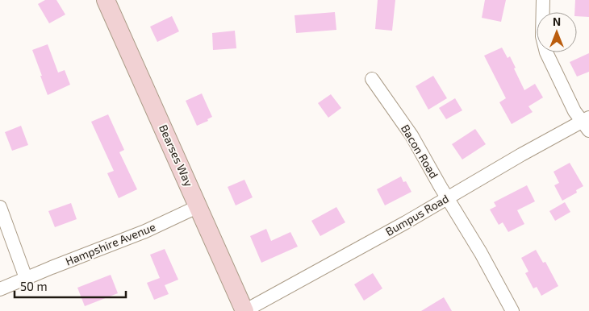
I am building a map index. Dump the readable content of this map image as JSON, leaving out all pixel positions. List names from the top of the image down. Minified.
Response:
{"streets":{"main road":["Bearses Way"],"street":["Bacon Road","Bumpus Road","Hampshire Avenue"]},"crossings":[["Bacon Road","Bumpus Road"],["Bearses Way","Bumpus Road"],["Bearses Way","Hampshire Avenue"]],"scale_bar":"50 m","north":"top"}
